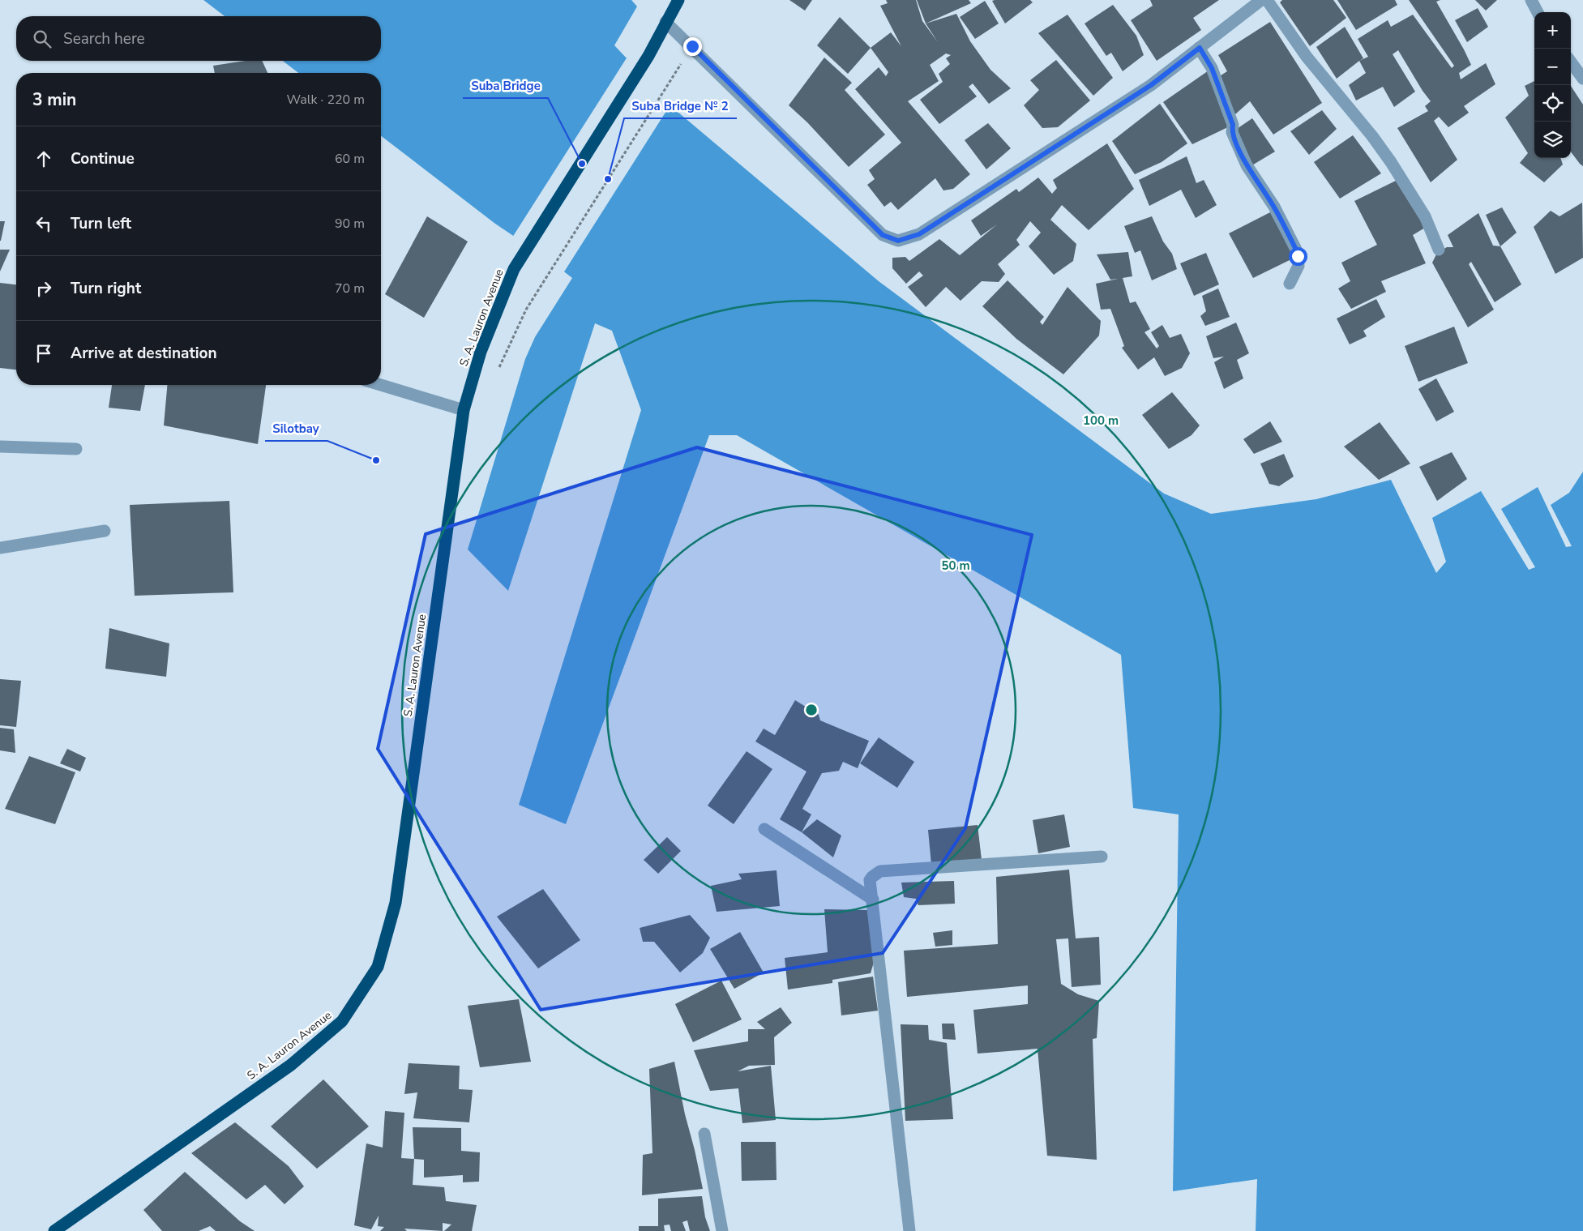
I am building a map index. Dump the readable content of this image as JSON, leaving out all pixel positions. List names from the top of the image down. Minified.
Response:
{"streets":{"highway":["S. A. Lauron Avenue"]},"places":["Suba Bridge","Suba Bridge № 2","Silotbay"],"page":{"map_buttons":["+","−"],"search":"Search here","heading":["3 min","Walk · 220 m"],"list":[["Continue","60 m"],["Turn left","90 m"],["Turn right","70 m"],"Arrive at destination"]},"rings":["100 m","50 m"]}
